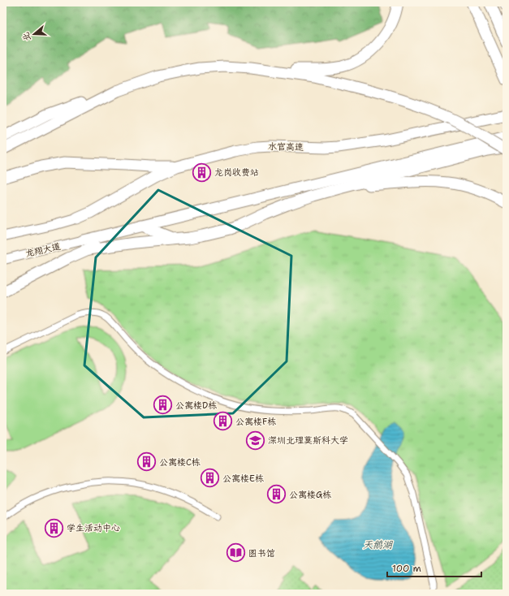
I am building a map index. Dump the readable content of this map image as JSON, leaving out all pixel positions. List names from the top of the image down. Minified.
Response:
{"streets":{"highway":["水官高速"],"main road":["龙翔大道"]},"water":["天鹅湖"],"places":{"building":["龙岗收费站","公寓楼D栋","公寓楼F栋","公寓楼C栋","公寓楼E栋","公寓楼G栋","学生活动中心"],"school or university":["深圳北理莫斯科大学"],"library":["图书馆"]},"scale_bar":"100 m","north":"left"}
